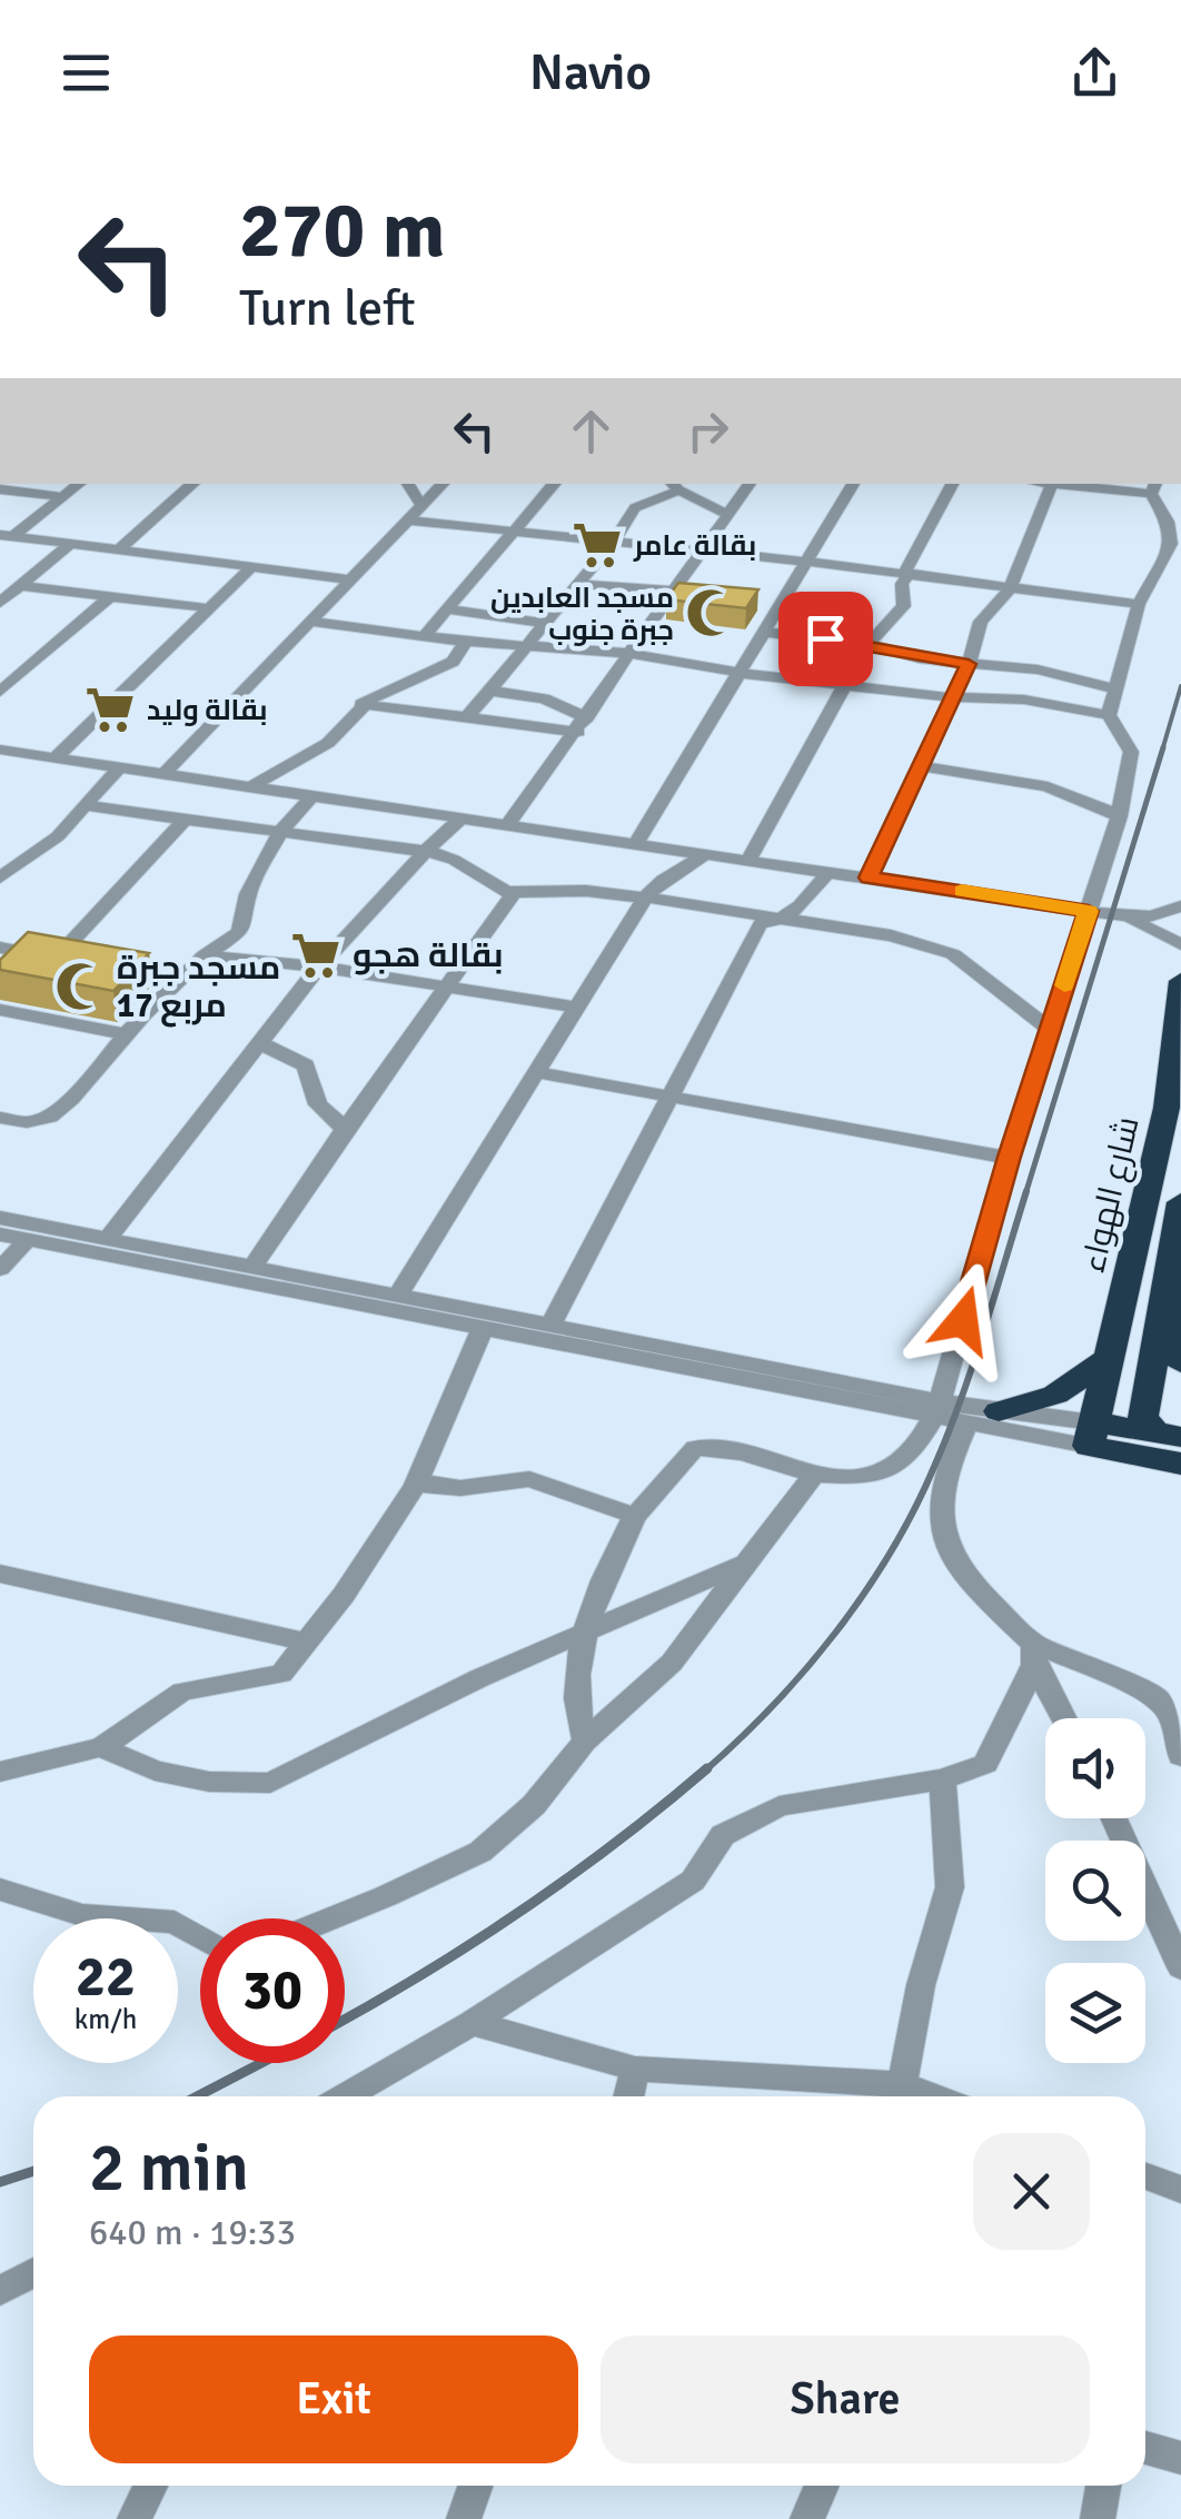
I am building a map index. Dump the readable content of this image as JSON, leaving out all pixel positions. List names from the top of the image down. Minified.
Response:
{"streets":{"highway":["شارع الهواء"]},"places":{"supermarket":["بقالة عامر","بقالة وليد","بقالة هجو"],"mosque":["مسجد العابدين جبرة جنوب","مسجد جبرة مربع 17"]},"page":{"header":"Navio","turn":["270 m","Turn left"],"speed":"22 km/h","limit":"30","heading":["2 min","640 m · 19:33"],"buttons":["Exit","Share"]}}
